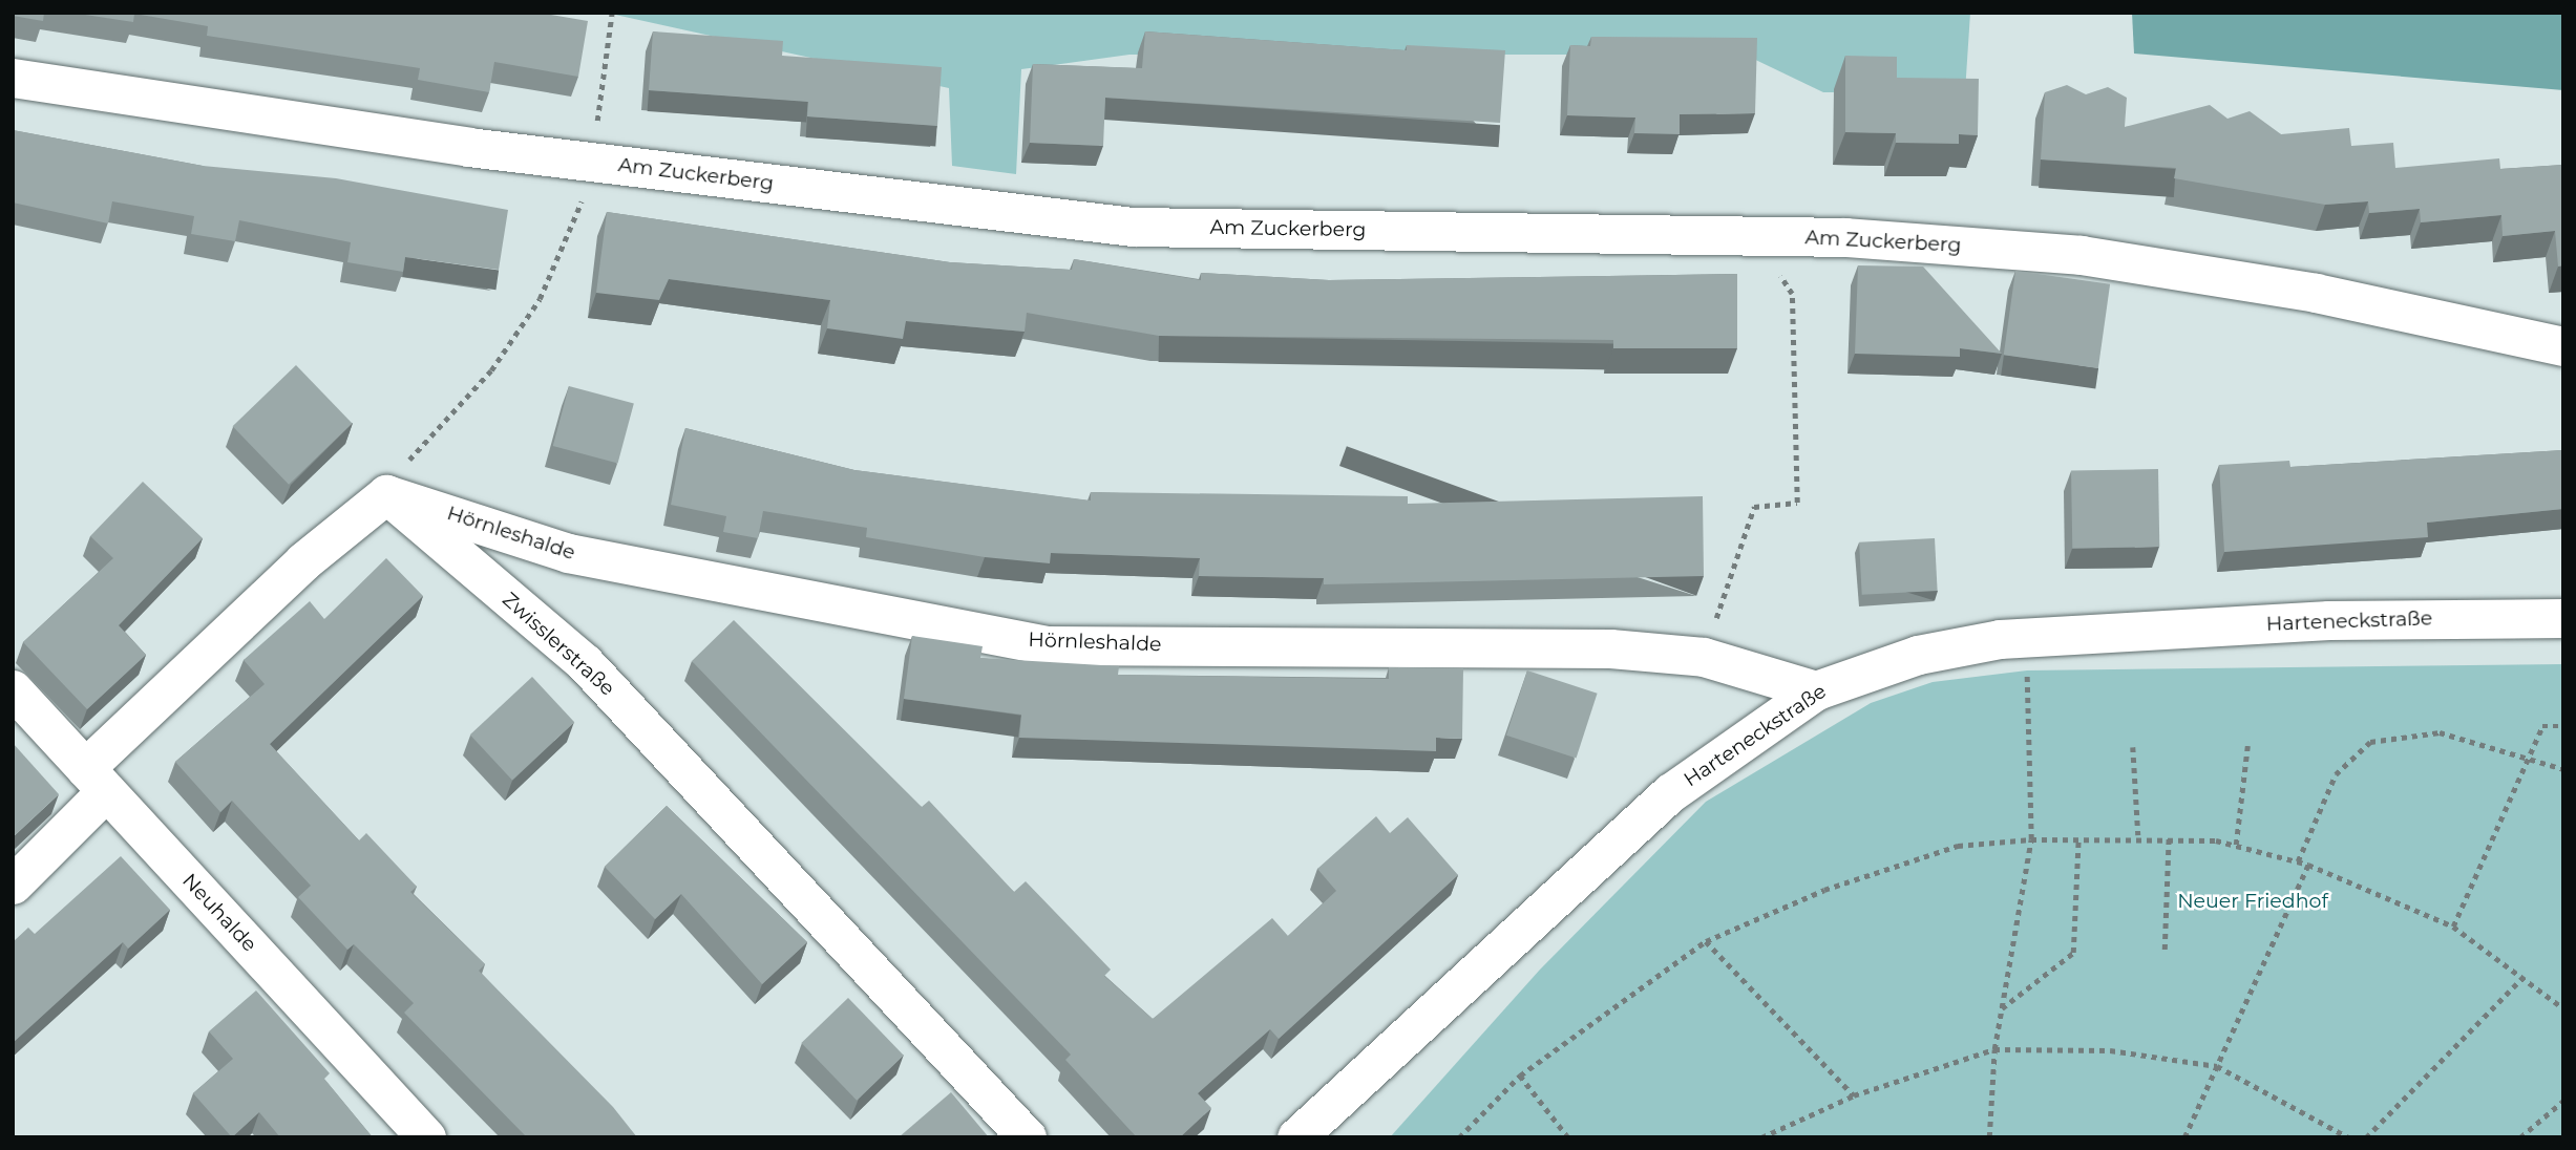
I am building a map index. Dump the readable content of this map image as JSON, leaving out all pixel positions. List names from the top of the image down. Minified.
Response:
{"streets":{"street":["Am Zuckerberg","Hörnleshalde","Harteneckstraße","Zwisslerstraße","Neuhalde"]},"crossings":[["Hörnleshalde","Harteneckstraße"],["Hörnleshalde","Zwisslerstraße"]],"parks":["Neuer Friedhof"]}
